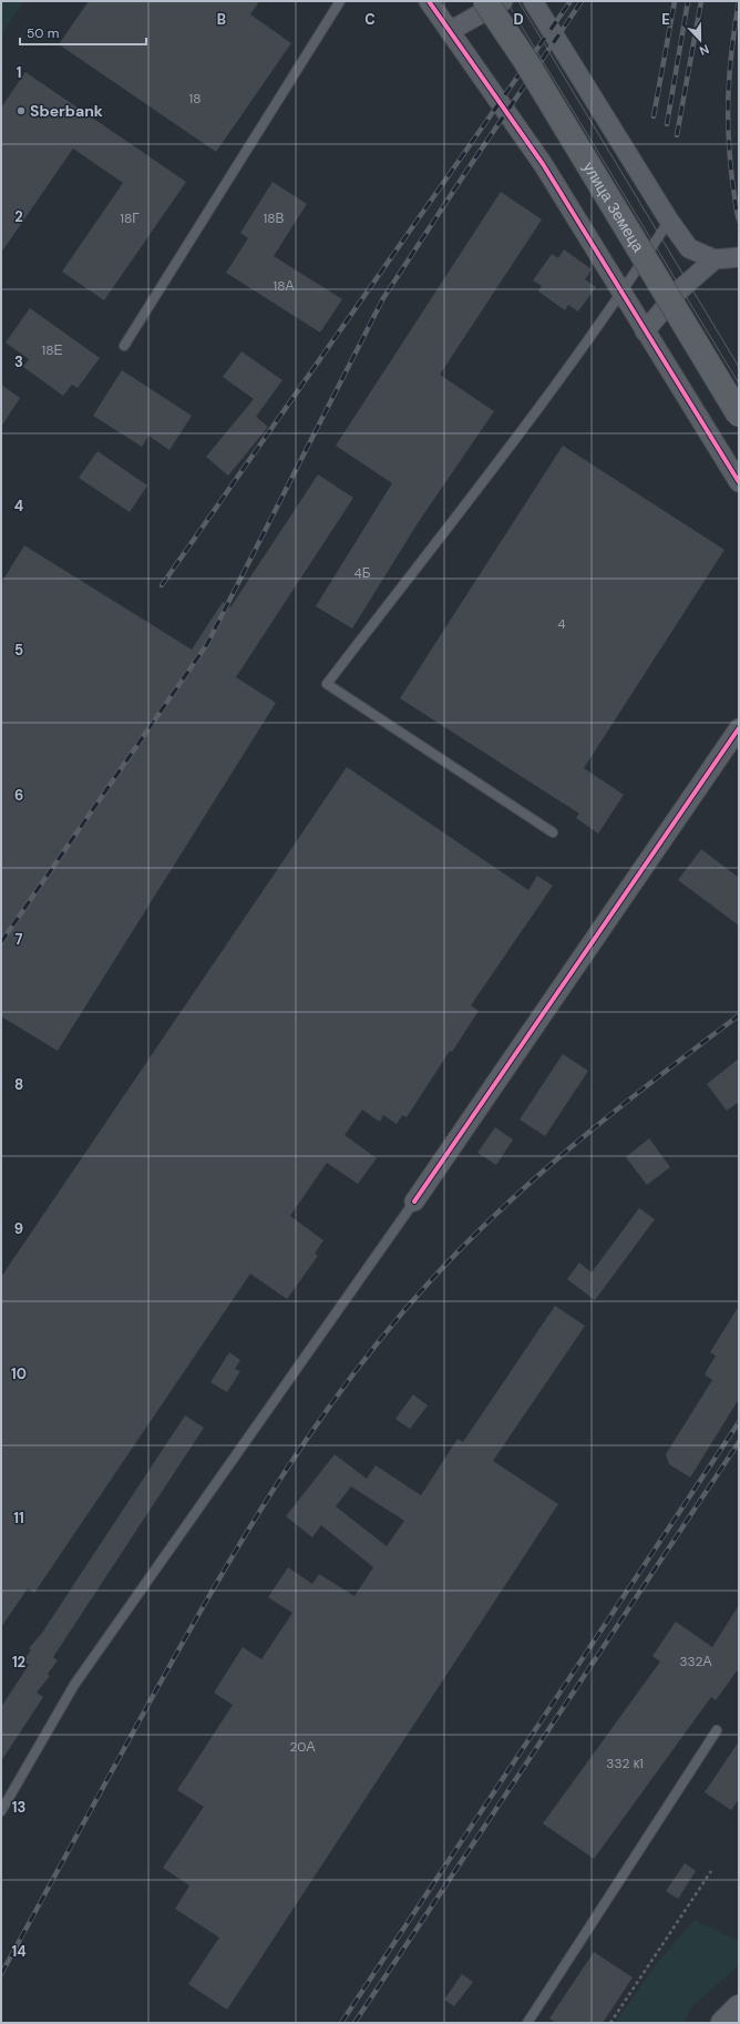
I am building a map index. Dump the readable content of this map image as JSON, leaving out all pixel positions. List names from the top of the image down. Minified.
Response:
{"streets":{"main road":["улица Земеца"]},"places":["Sberbank"],"house_numbers":["18","18Г","18В","18А","18Е","4Б","4","332А","20А","332 к1"],"scale_bar":"50 m","north":"bottom","grid":{"columns":["B","C","D","E"],"rows":["1","2","3","4","5","6","7","8","9","10","11","12","13","14"]}}
